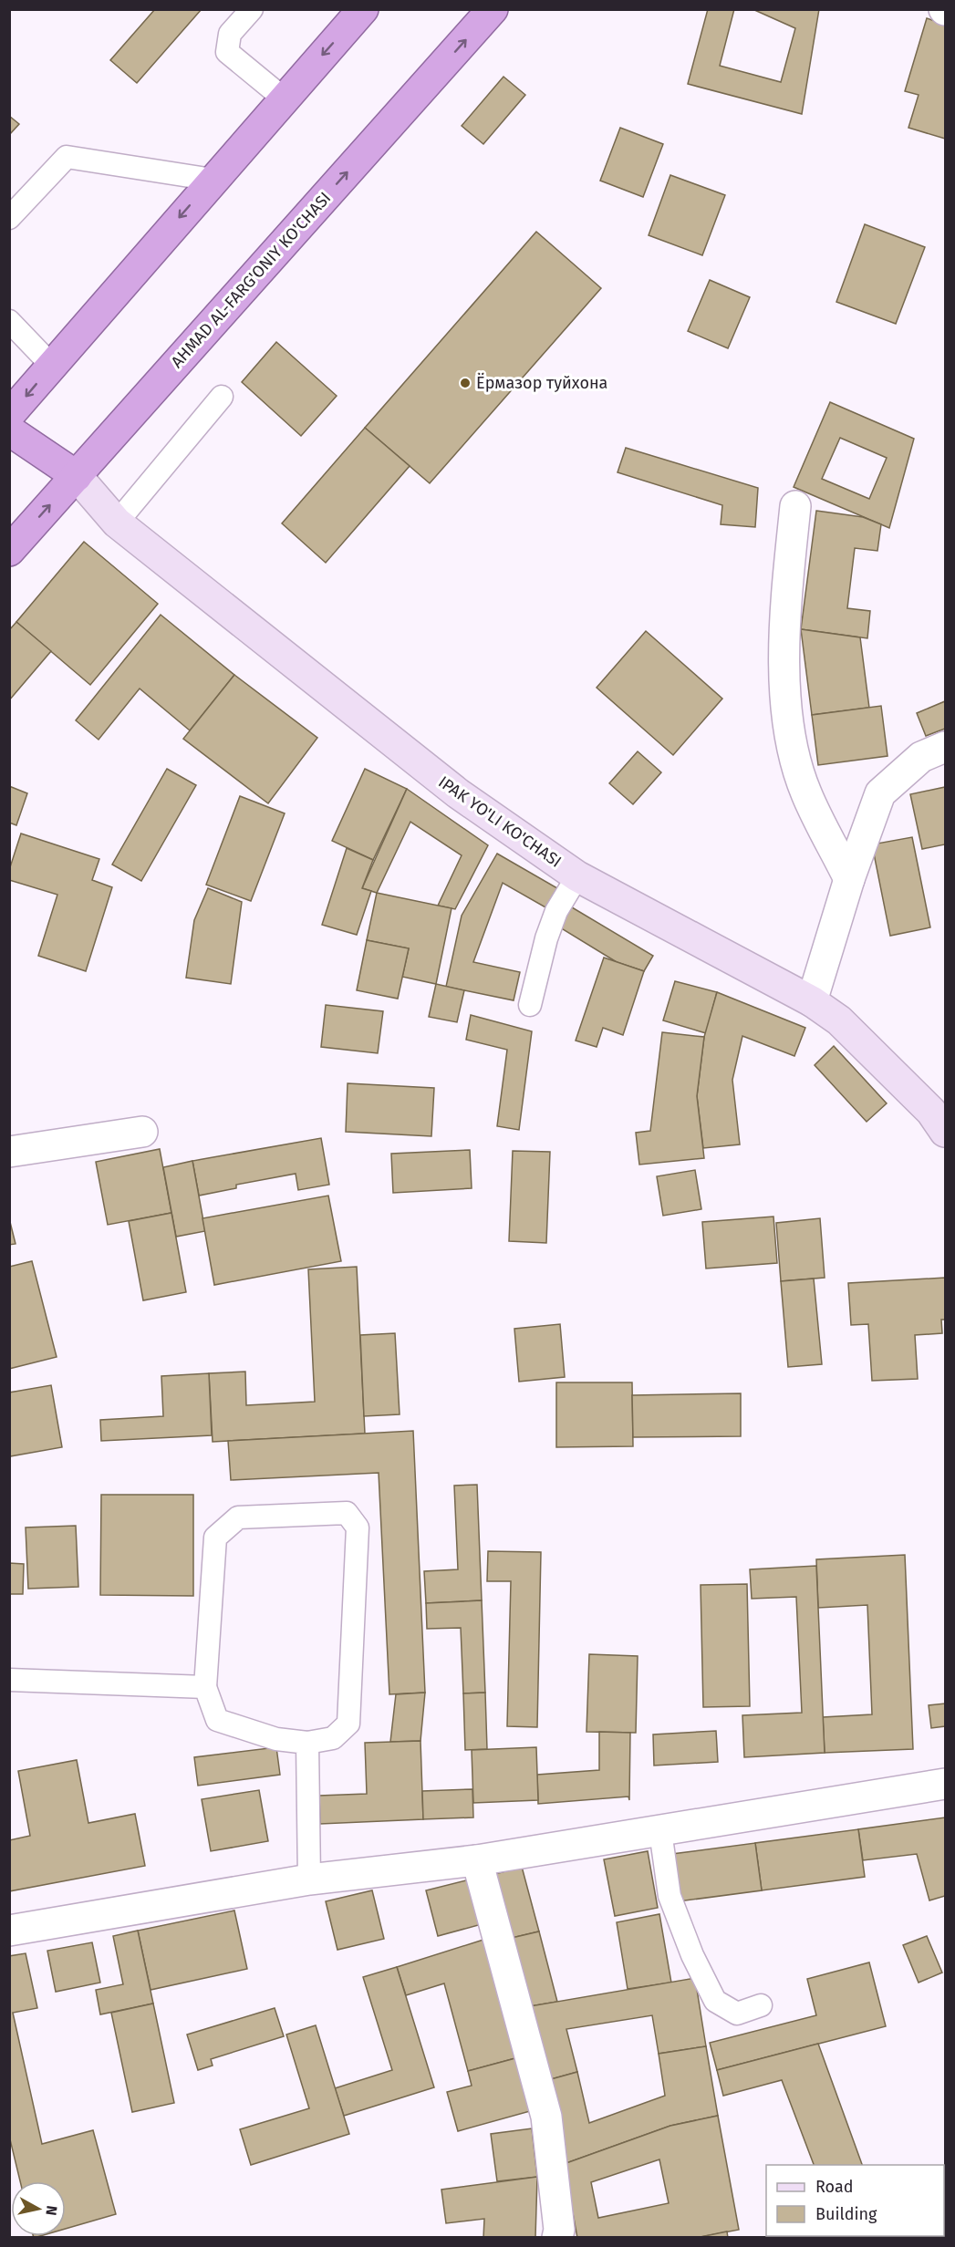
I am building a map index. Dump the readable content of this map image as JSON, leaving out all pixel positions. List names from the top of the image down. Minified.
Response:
{"streets":{"highway":["AHMAD AL-FARG'ONIY KO'CHASI"],"main road":["IPAK YO'LI KO'CHASI"]},"crossings":[["AHMAD AL-FARG'ONIY KO'CHASI","IPAK YO'LI KO'CHASI"]],"places":["Ёрмазор туйхона"],"legend":["Road","Building"],"north":"right"}
